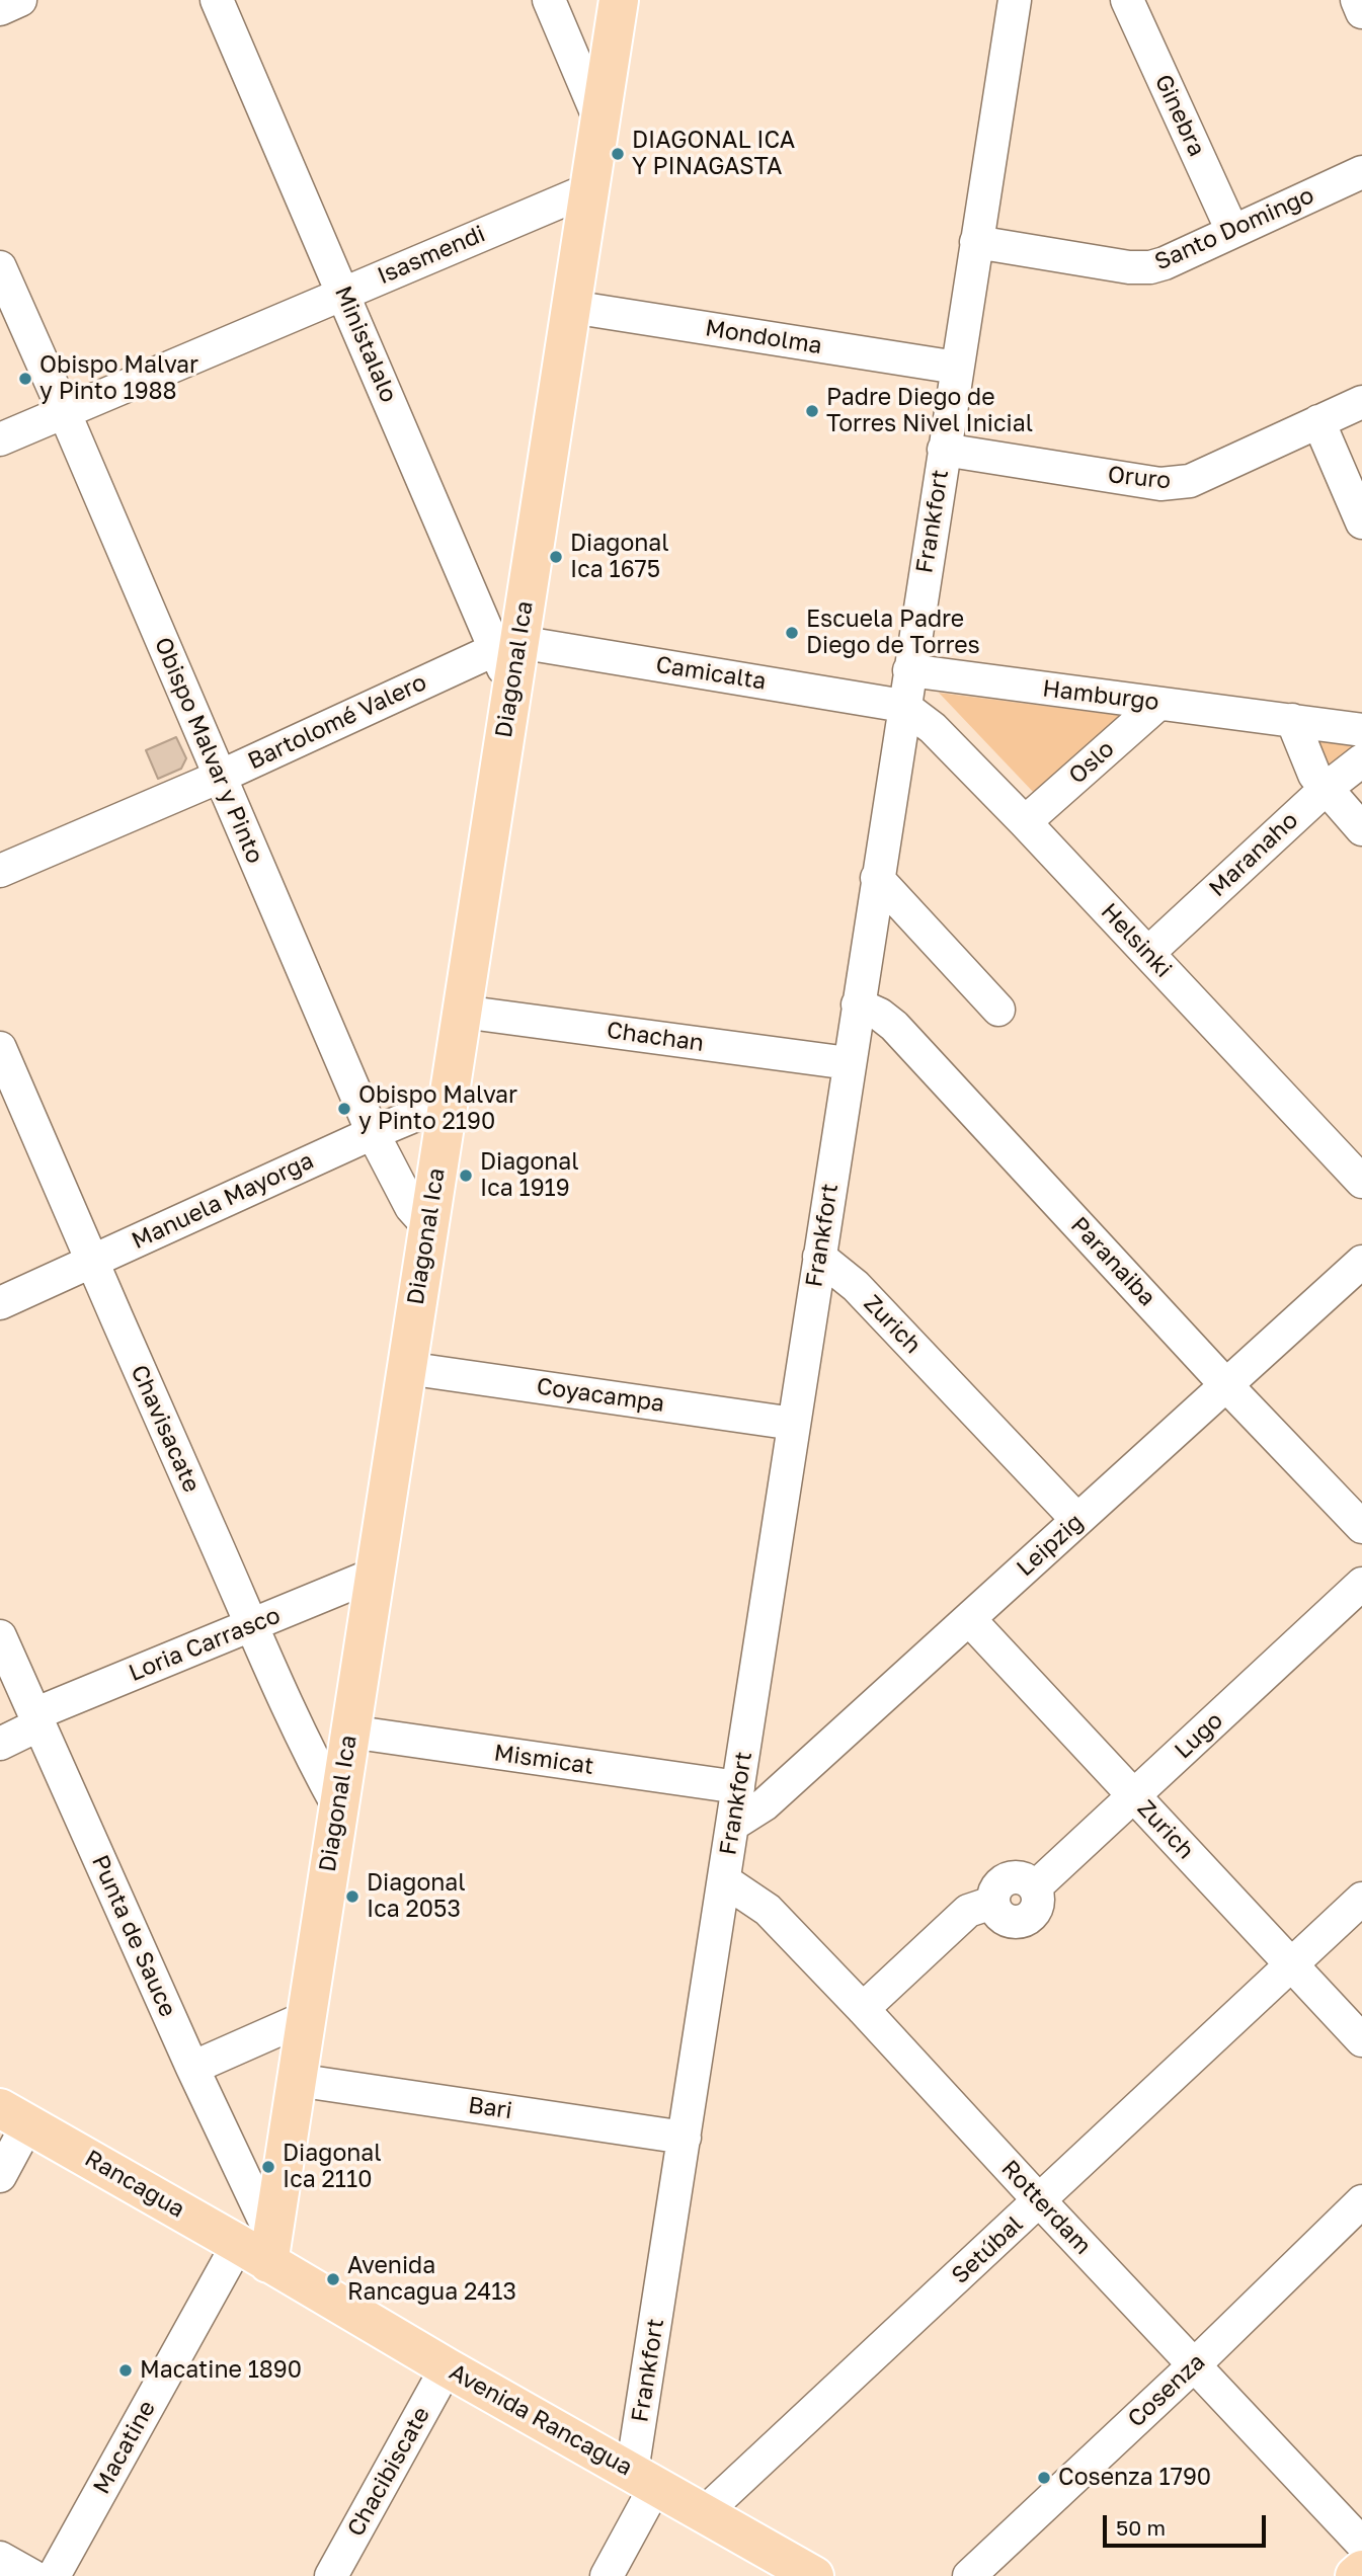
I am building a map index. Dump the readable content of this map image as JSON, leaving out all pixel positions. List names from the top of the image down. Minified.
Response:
{"streets":{"main road":["Diagonal Ica","Rancagua","Avenida Rancagua"],"street":["Ginebra","Santo Domingo","Isasmendi","Mondolma","Ministalalo","Oruro","Frankfort","Camicalta","Hamburgo","Bartolomé Valero","Obispo Malvar y Pinto","Oslo","Maranaho","Helsinki","Chachan","Manuela Mayorga","Paranaiba","Zurich","Coyacampa","Chavisacate","Leipzig","Loria Carrasco","Lugo","Mismicat","Punta de Sauce","Bari","Rotterdam","Setúbal","Cosenza","Macatine","Chacibiscate"]},"crossings":[["Ginebra","Santo Domingo"],["Santo Domingo","Frankfort"],["Isasmendi","Ministalalo"],["Isasmendi","Diagonal Ica"],["Isasmendi","Obispo Malvar y Pinto"],["Mondolma","Frankfort"],["Mondolma","Diagonal Ica"],["Ministalalo","Diagonal Ica"],["Ministalalo","Camicalta"],["Ministalalo","Bartolomé Valero"],["Oruro","Frankfort"],["Frankfort","Camicalta"],["Frankfort","Hamburgo"],["Frankfort","Helsinki"],["Frankfort","Chachan"],["Frankfort","Paranaiba"],["Frankfort","Zurich"],["Frankfort","Coyacampa"],["Frankfort","Leipzig"],["Frankfort","Mismicat"],["Frankfort","Bari"],["Frankfort","Rotterdam"],["Frankfort","Avenida Rancagua"],["Diagonal Ica","Camicalta"],["Diagonal Ica","Bartolomé Valero"],["Diagonal Ica","Obispo Malvar y Pinto"],["Diagonal Ica","Chachan"],["Diagonal Ica","Manuela Mayorga"],["Diagonal Ica","Coyacampa"],["Diagonal Ica","Chavisacate"],["Diagonal Ica","Loria Carrasco"],["Diagonal Ica","Mismicat"],["Diagonal Ica","Punta de Sauce"],["Diagonal Ica","Bari"],["Diagonal Ica","Rancagua"],["Diagonal Ica","Avenida Rancagua"],["Diagonal Ica","Macatine"],["Camicalta","Bartolomé Valero"],["Camicalta","Helsinki"],["Hamburgo","Oslo"],["Bartolomé Valero","Obispo Malvar y Pinto"],["Obispo Malvar y Pinto","Manuela Mayorga"],["Oslo","Helsinki"],["Maranaho","Helsinki"],["Manuela Mayorga","Chavisacate"],["Paranaiba","Leipzig"],["Zurich","Leipzig"],["Zurich","Lugo"],["Zurich","Setúbal"],["Chavisacate","Loria Carrasco"],["Loria Carrasco","Punta de Sauce"],["Lugo","Rotterdam"],["Punta de Sauce","Rancagua"],["Punta de Sauce","Avenida Rancagua"],["Punta de Sauce","Macatine"],["Rancagua","Avenida Rancagua"],["Rancagua","Macatine"],["Rotterdam","Setúbal"],["Rotterdam","Cosenza"],["Setúbal","Avenida Rancagua"],["Avenida Rancagua","Macatine"],["Avenida Rancagua","Chacibiscate"]],"places":["DIAGONAL ICA Y PINAGASTA","Obispo Malvar y Pinto 1988","Padre Diego de Torres Nivel Inicial","Diagonal Ica 1675","Escuela Padre Diego de Torres","Obispo Malvar y Pinto 2190","Diagonal Ica 1919","Diagonal Ica 2053","Diagonal Ica 2110","Avenida Rancagua 2413","Macatine 1890","Cosenza 1790"],"scale_bar":"50 m"}
